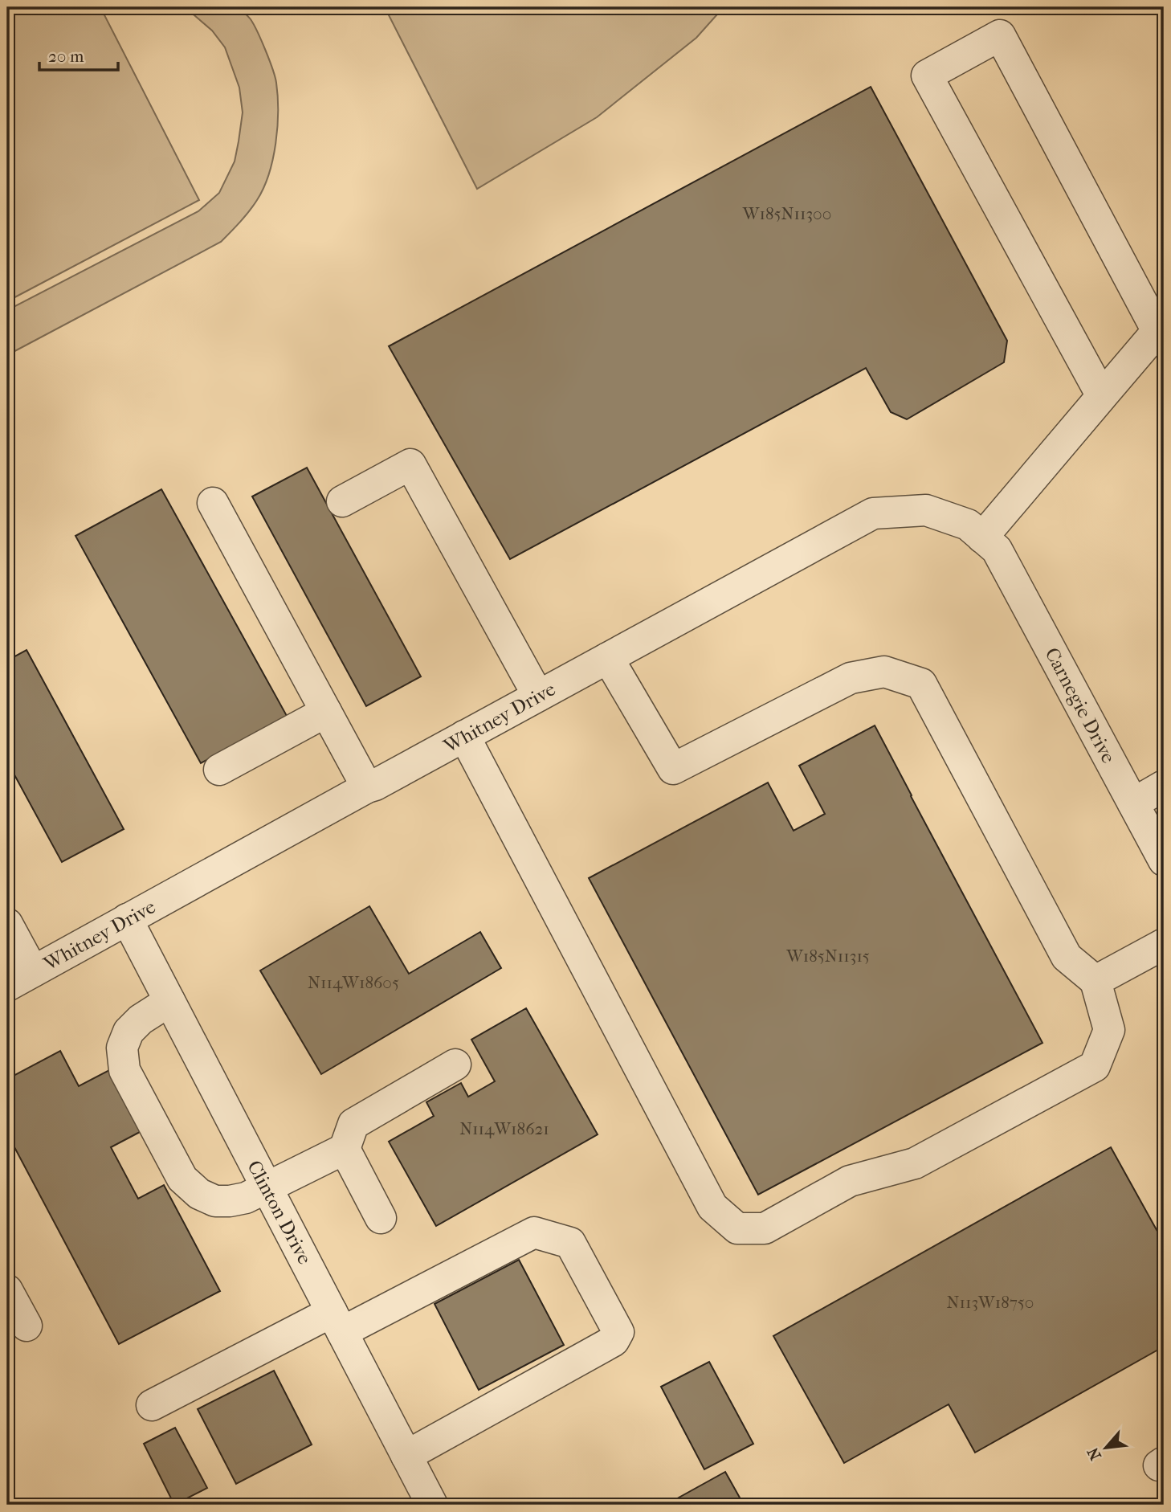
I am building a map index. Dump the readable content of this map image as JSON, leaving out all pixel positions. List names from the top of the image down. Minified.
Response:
{"streets":{"street":["Carnegie Drive","Whitney Drive","Clinton Drive"]},"crossings":[["Carnegie Drive","Whitney Drive"],["Whitney Drive","Clinton Drive"]],"house_numbers":["W185N11300","W185N11315","N114W18605","N114W18621","N113W18750"],"scale_bar":"20 m","north":"bottom left"}
